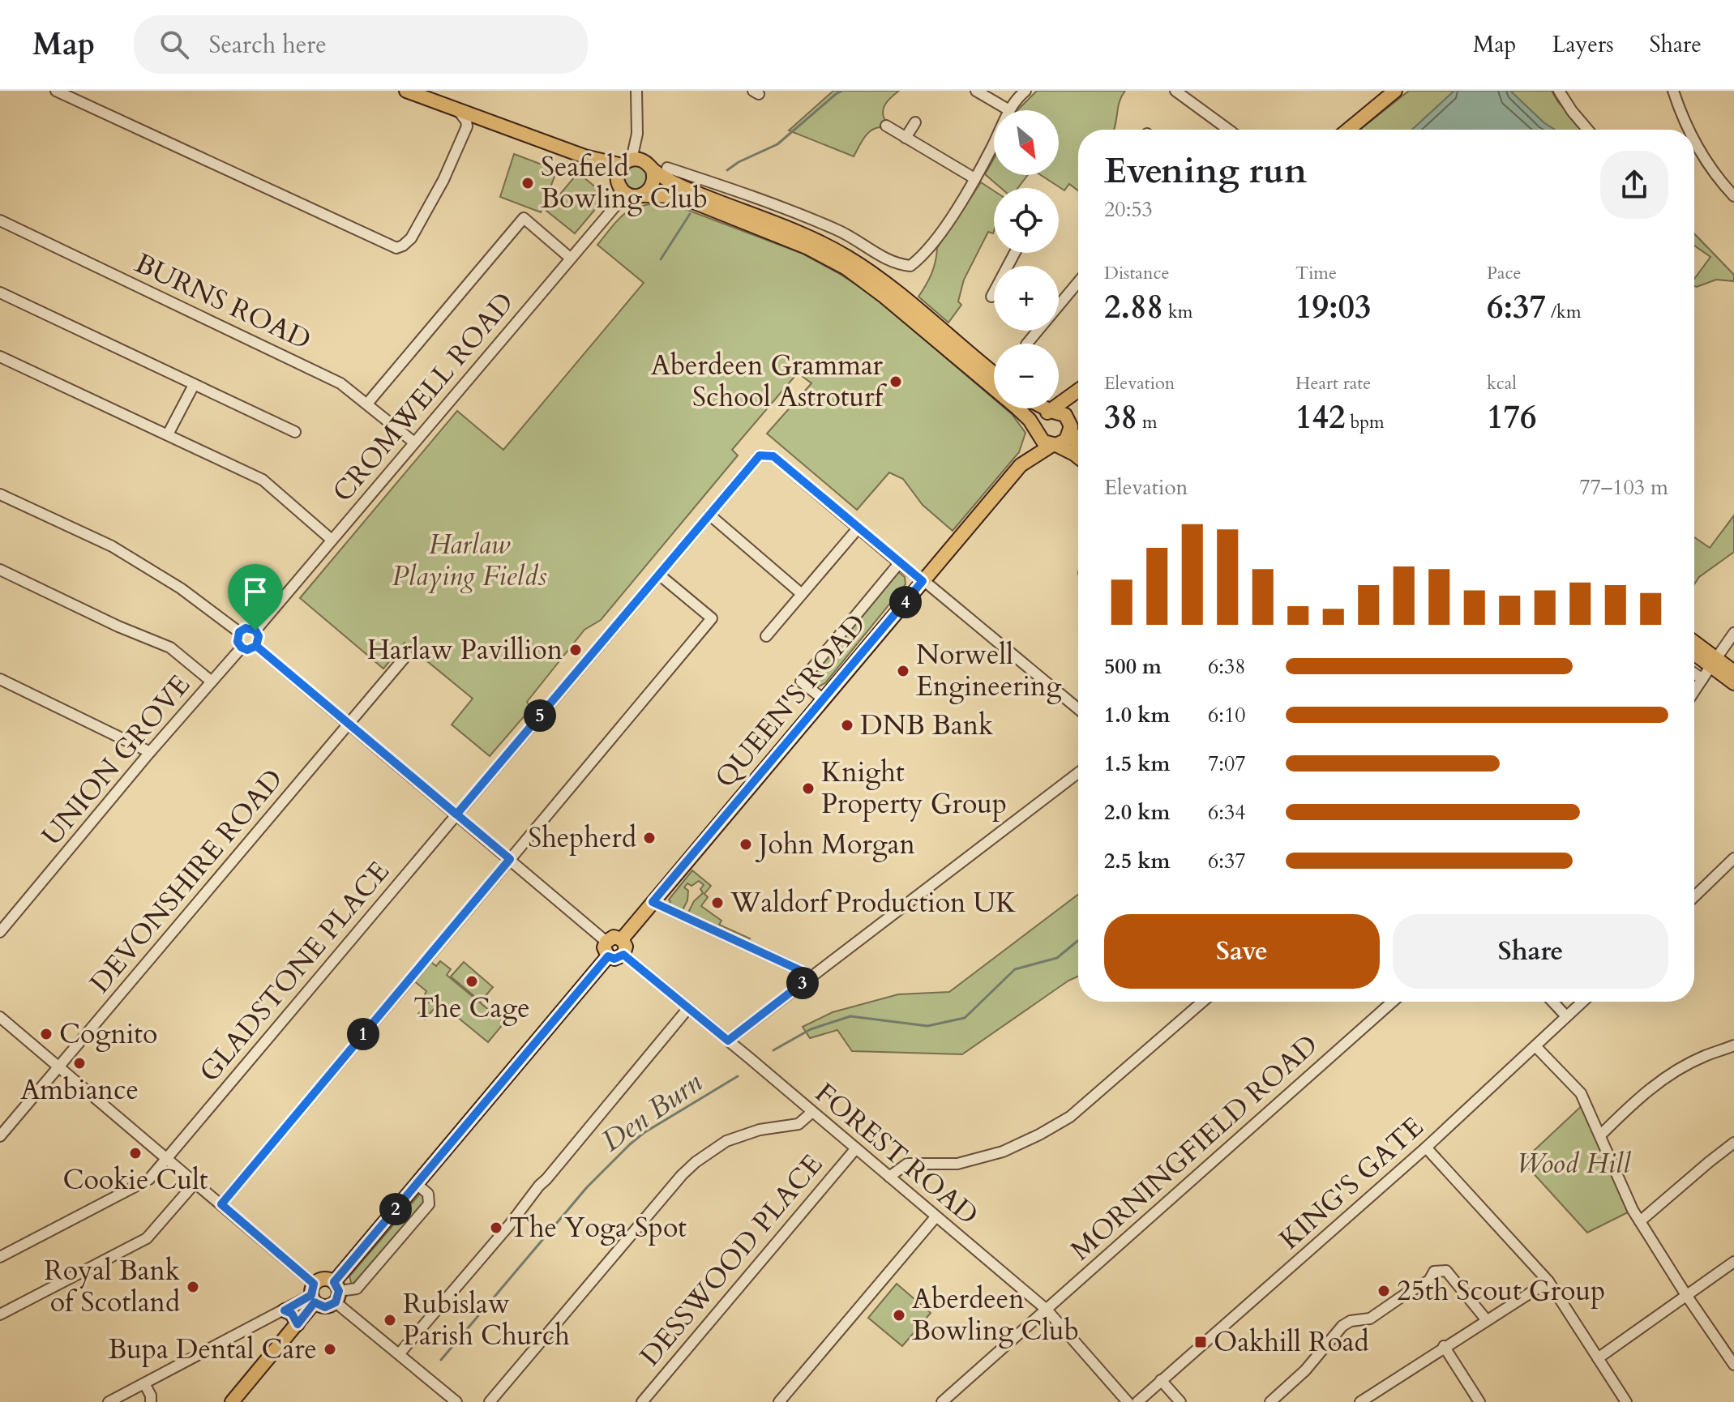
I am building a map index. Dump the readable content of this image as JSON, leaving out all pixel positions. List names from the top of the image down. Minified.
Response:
{"streets":{"main road":["QUEEN'S ROAD"],"street":["BURNS ROAD","CROMWELL ROAD","UNION GROVE","DEVONSHIRE ROAD","GLADSTONE PLACE","MORNINGFIELD ROAD","FOREST ROAD","KING'S GATE","DESSWOOD PLACE"]},"crossings":[["BURNS ROAD","CROMWELL ROAD"],["CROMWELL ROAD","UNION GROVE"],["QUEEN'S ROAD","FOREST ROAD"],["MORNINGFIELD ROAD","FOREST ROAD"],["FOREST ROAD","DESSWOOD PLACE"]],"water":["Den Burn"],"parks":["Harlaw Playing Fields","Wood Hill"],"places":{"other":["Seafield Bowling Club","Aberdeen Grammar School Astroturf","Harlaw Pavillion","Norwell Engineering","DNB Bank","Knight Property Group","Shepherd","John Morgan","Waldorf Production UK","The Cage","Cognito","Ambiance","Cookie Cult","The Yoga Spot","Royal Bank of Scotland","25th Scout Group","Aberdeen Bowling Club","Rubislaw Parish Church","Bupa Dental Care"],"transit":["Oakhill Road"]},"north":"bottom right","page":{"header":"Map","search":"Search here","nav":["Map","Layers","Share"],"map_buttons":["+","−"],"heading":["Evening run","20:53"],"stats":[["Distance","2.88 km"],["Time","19:03"],["Pace","6:37 /km"],["Elevation","38 m"],["Heart rate","142 bpm"],["kcal","176"]],"chart":["Elevation","77–103 m"],"pins":["4","5","3","1","2"],"list":[{"name":"500 m","note":"6:38"},{"name":"1.0 km","note":"6:10"},{"name":"1.5 km","note":"7:07"},{"name":"2.0 km","note":"6:34"},{"name":"2.5 km","note":"6:37"}],"buttons":["Save","Share"]}}
